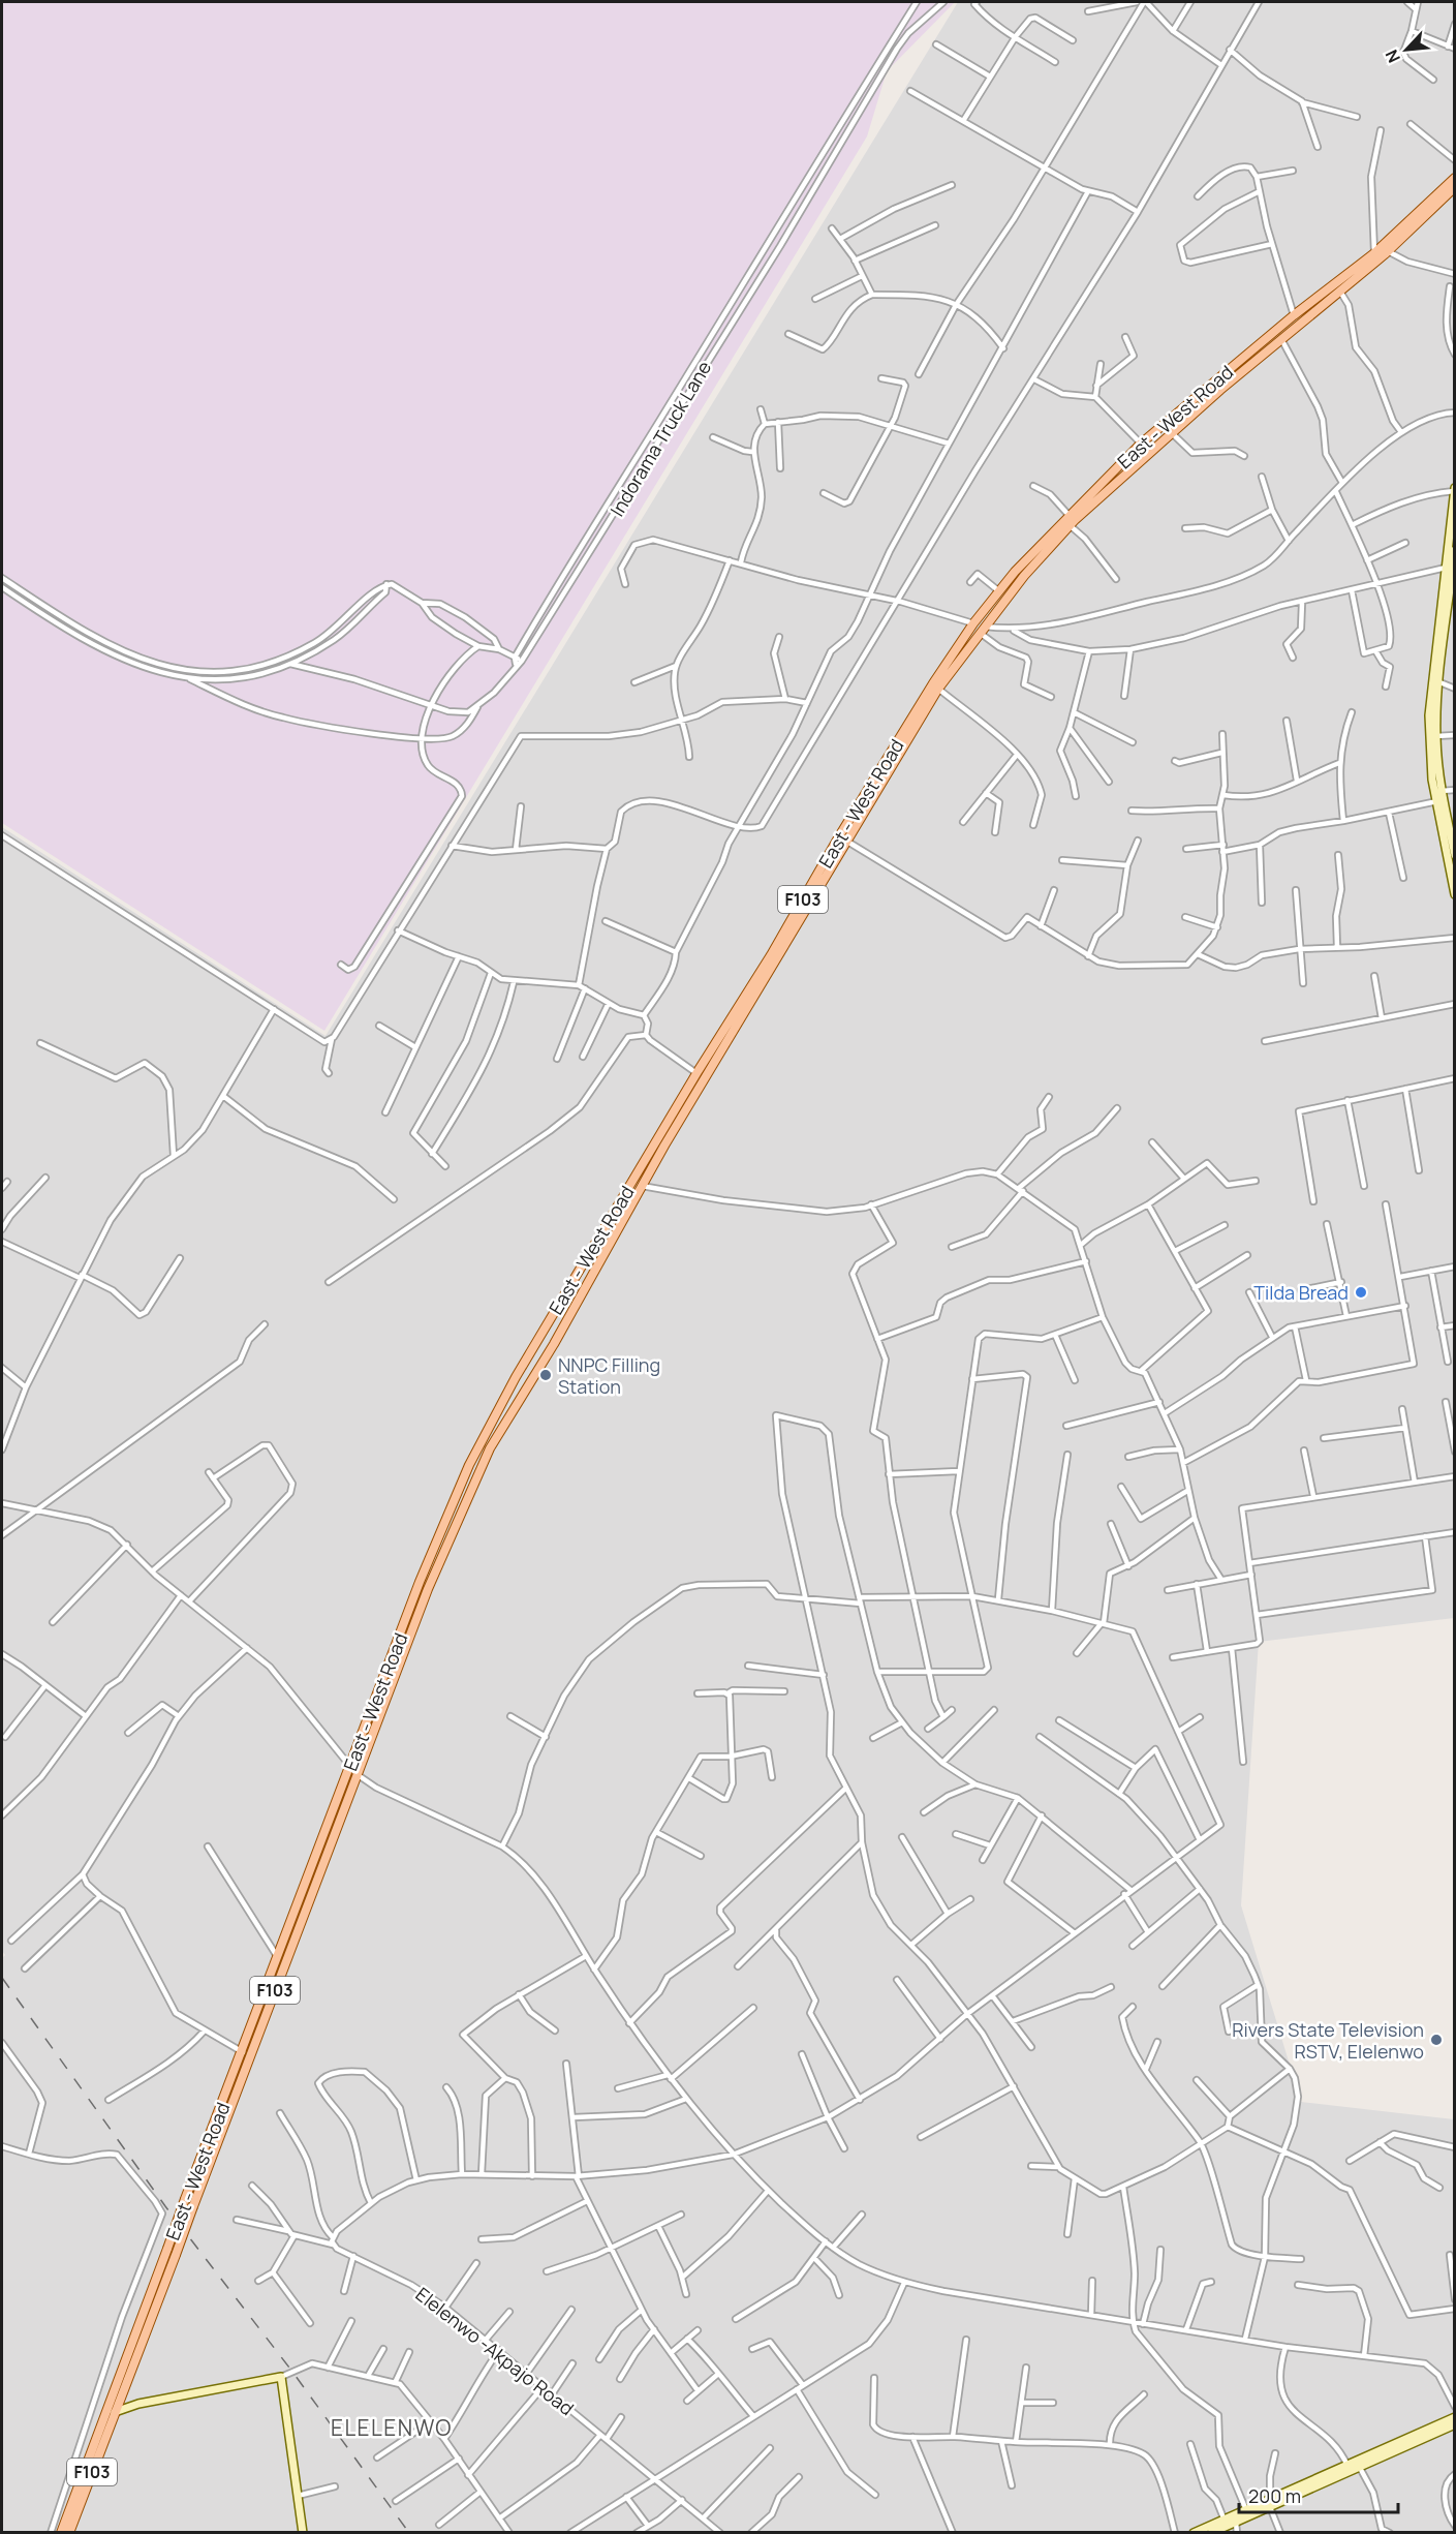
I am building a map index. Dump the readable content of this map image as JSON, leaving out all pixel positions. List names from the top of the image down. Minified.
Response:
{"streets":{"main road":["East - West Road","F103"],"street":["Indorama Truck Lane","Elelenwo -Akpajo Road"]},"districts":["ELELENWO"],"places":["Tilda Bread","NNPC Filling Station","Rivers State Television RSTV, Elelenwo"],"scale_bar":"200 m","north":"bottom left"}
